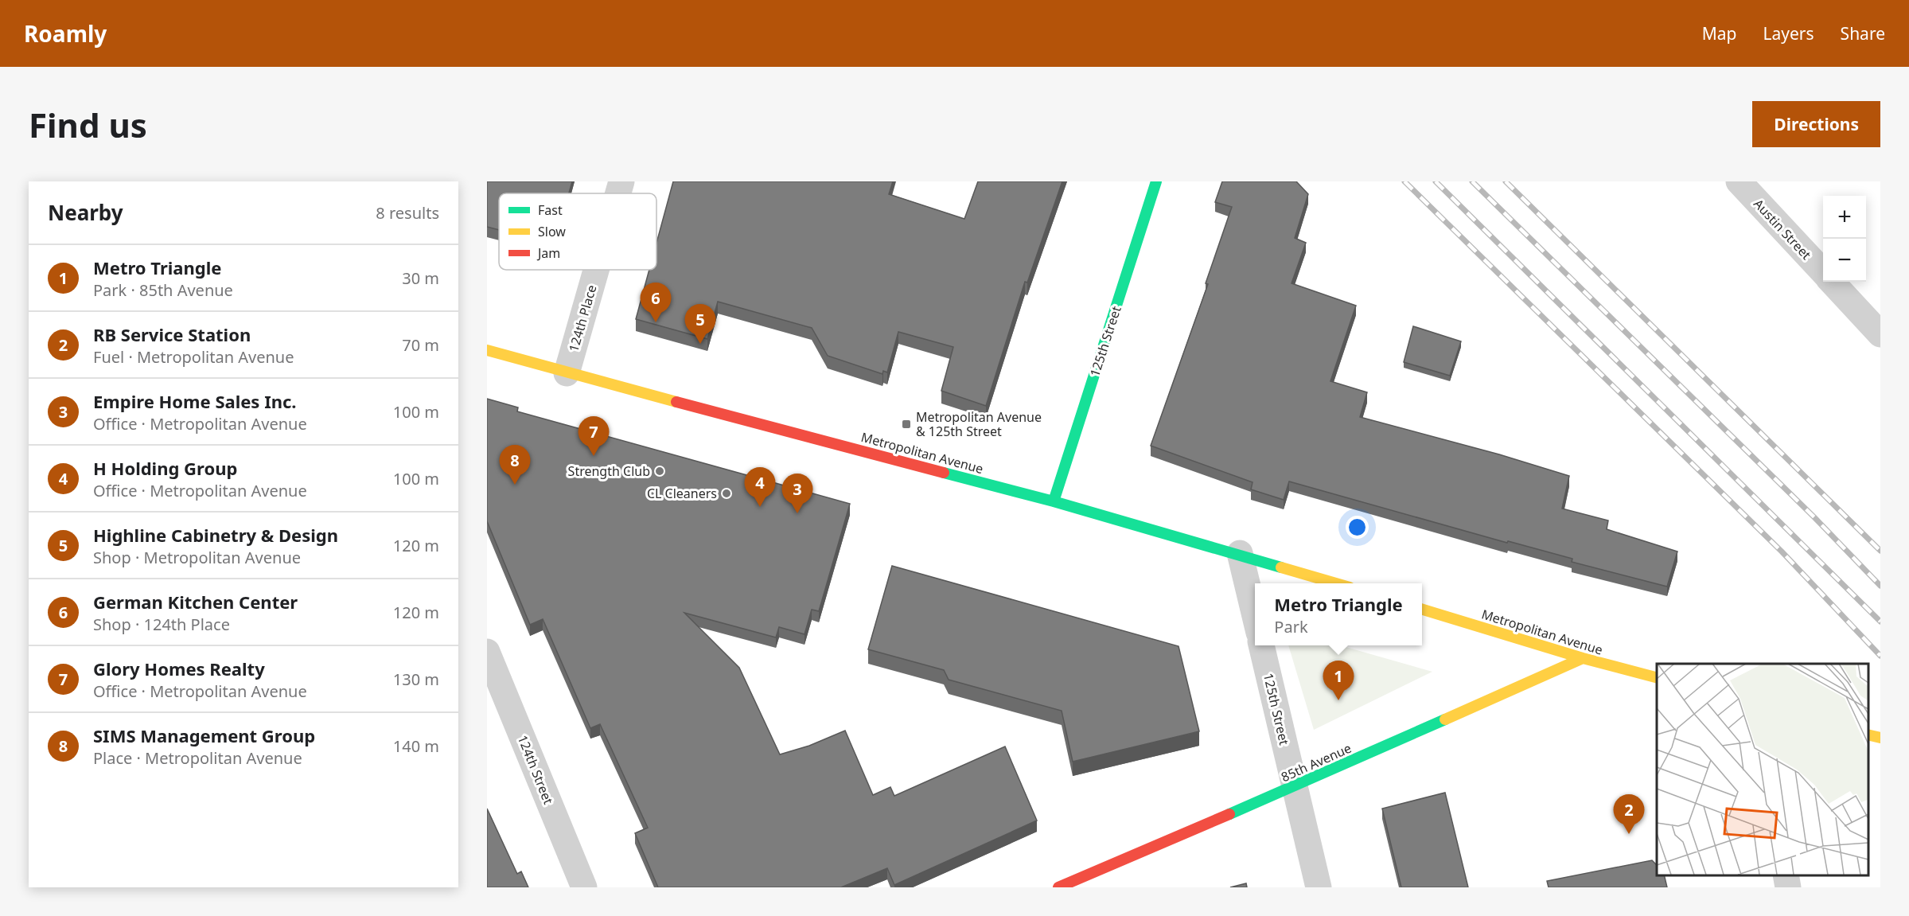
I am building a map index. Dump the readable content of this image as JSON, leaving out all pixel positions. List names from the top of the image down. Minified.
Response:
{"streets":{"main road":["125th Street","Metropolitan Avenue","85th Avenue"],"street":["Austin Street","124th Place","124th Street"]},"crossings":[["124th Place","Metropolitan Avenue"],["125th Street","Metropolitan Avenue"],["125th Street","85th Avenue"],["Metropolitan Avenue","85th Avenue"]],"places":{"transit":["Metropolitan Avenue & 125th Street"],"other":["Strength Club","CL Cleaners"]},"legend":["Fast","Slow","Jam"],"page":{"header":"Roamly","nav":["Map","Layers","Share"],"buttons":"Directions","title":"Find us","heading":["Nearby","8 results"],"map_buttons":["+","−"],"list":[{"mark":"1","name":"Metro Triangle","note":"Park · 85th Avenue","value":"30 m"},{"mark":"2","name":"RB Service Station","note":"Fuel · Metropolitan Avenue","value":"70 m"},{"mark":"3","name":"Empire Home Sales Inc.","note":"Office · Metropolitan Avenue","value":"100 m"},{"mark":"4","name":"H Holding Group","note":"Office · Metropolitan Avenue","value":"100 m"},{"mark":"5","name":"Highline Cabinetry & Design","note":"Shop · Metropolitan Avenue","value":"120 m"},{"mark":"6","name":"German Kitchen Center","note":"Shop · 124th Place","value":"120 m"},{"mark":"7","name":"Glory Homes Realty","note":"Office · Metropolitan Avenue","value":"130 m"},{"mark":"8","name":"SIMS Management Group","note":"Place · Metropolitan Avenue","value":"140 m"}],"pins":["6","5","7","8","4","3","1","2"],"popup":["Metro Triangle","Park"]}}
